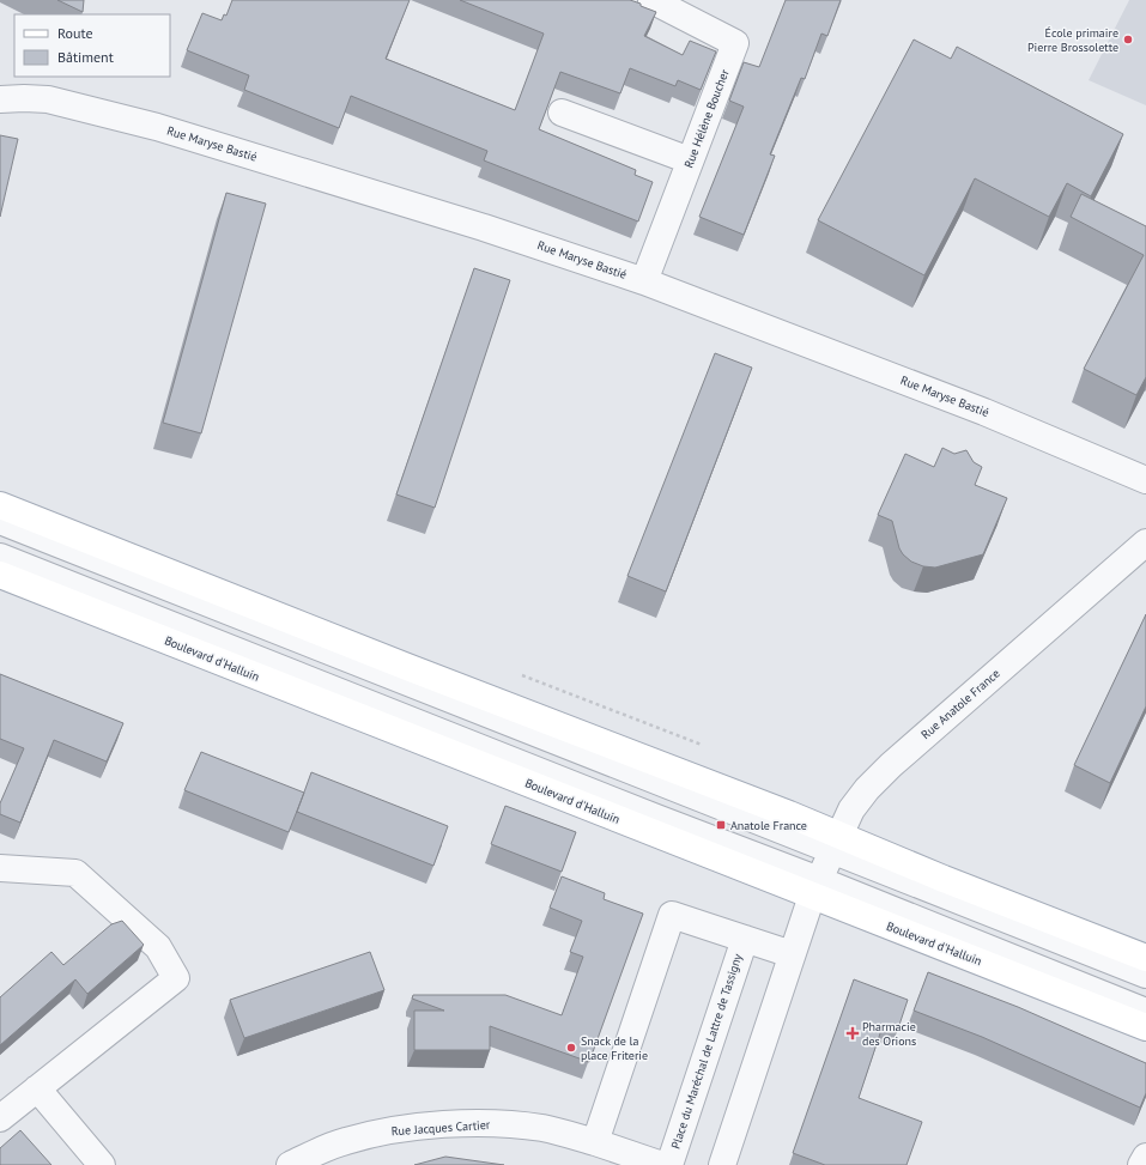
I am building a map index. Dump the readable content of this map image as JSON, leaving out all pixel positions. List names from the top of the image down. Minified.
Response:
{"streets":{"main road":["Boulevard d'Halluin"],"street":["Rue Hélène Boucher","Rue Maryse Bastié","Rue Anatole France","Place du Maréchal de Lattre de Tassigny","Rue Jacques Cartier"]},"crossings":[["Rue Hélène Boucher","Rue Maryse Bastié"],["Boulevard d'Halluin","Rue Anatole France"],["Place du Maréchal de Lattre de Tassigny","Rue Jacques Cartier"]],"places":{"other":["École primaire Pierre Brossolette","Snack de la place Friterie"],"transit":["Anatole France"],"health":["Pharmacie des Orions"]},"legend":["Route","Bâtiment"]}
